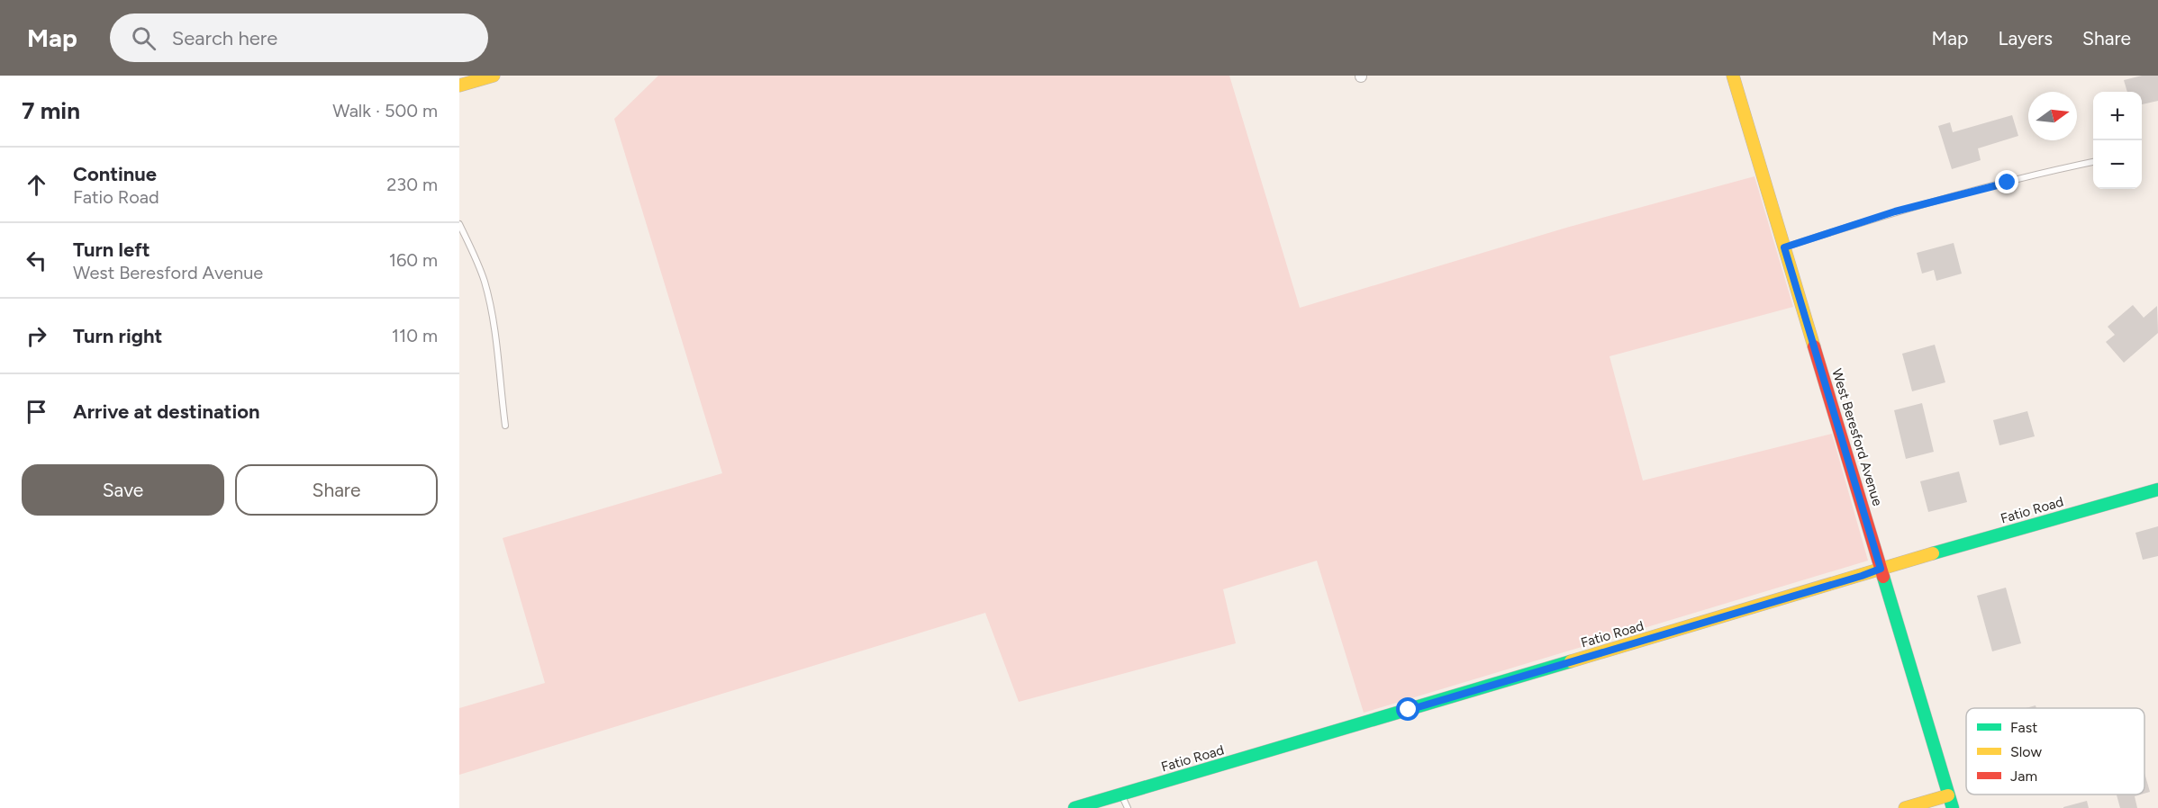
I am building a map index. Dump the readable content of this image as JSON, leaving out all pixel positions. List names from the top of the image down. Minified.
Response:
{"streets":{"street":["West Beresford Avenue","Fatio Road"]},"crossings":[["West Beresford Avenue","Fatio Road"]],"legend":["Fast","Slow","Jam"],"north":"right","page":{"header":"Map","search":"Search here","nav":["Map","Layers","Share"],"heading":["7 min","Walk · 500 m"],"map_buttons":["+","−"],"list":[["Continue","Fatio Road","230 m"],["Turn left","West Beresford Avenue","160 m"],["Turn right","110 m"],"Arrive at destination"],"buttons":["Save","Share"]}}
